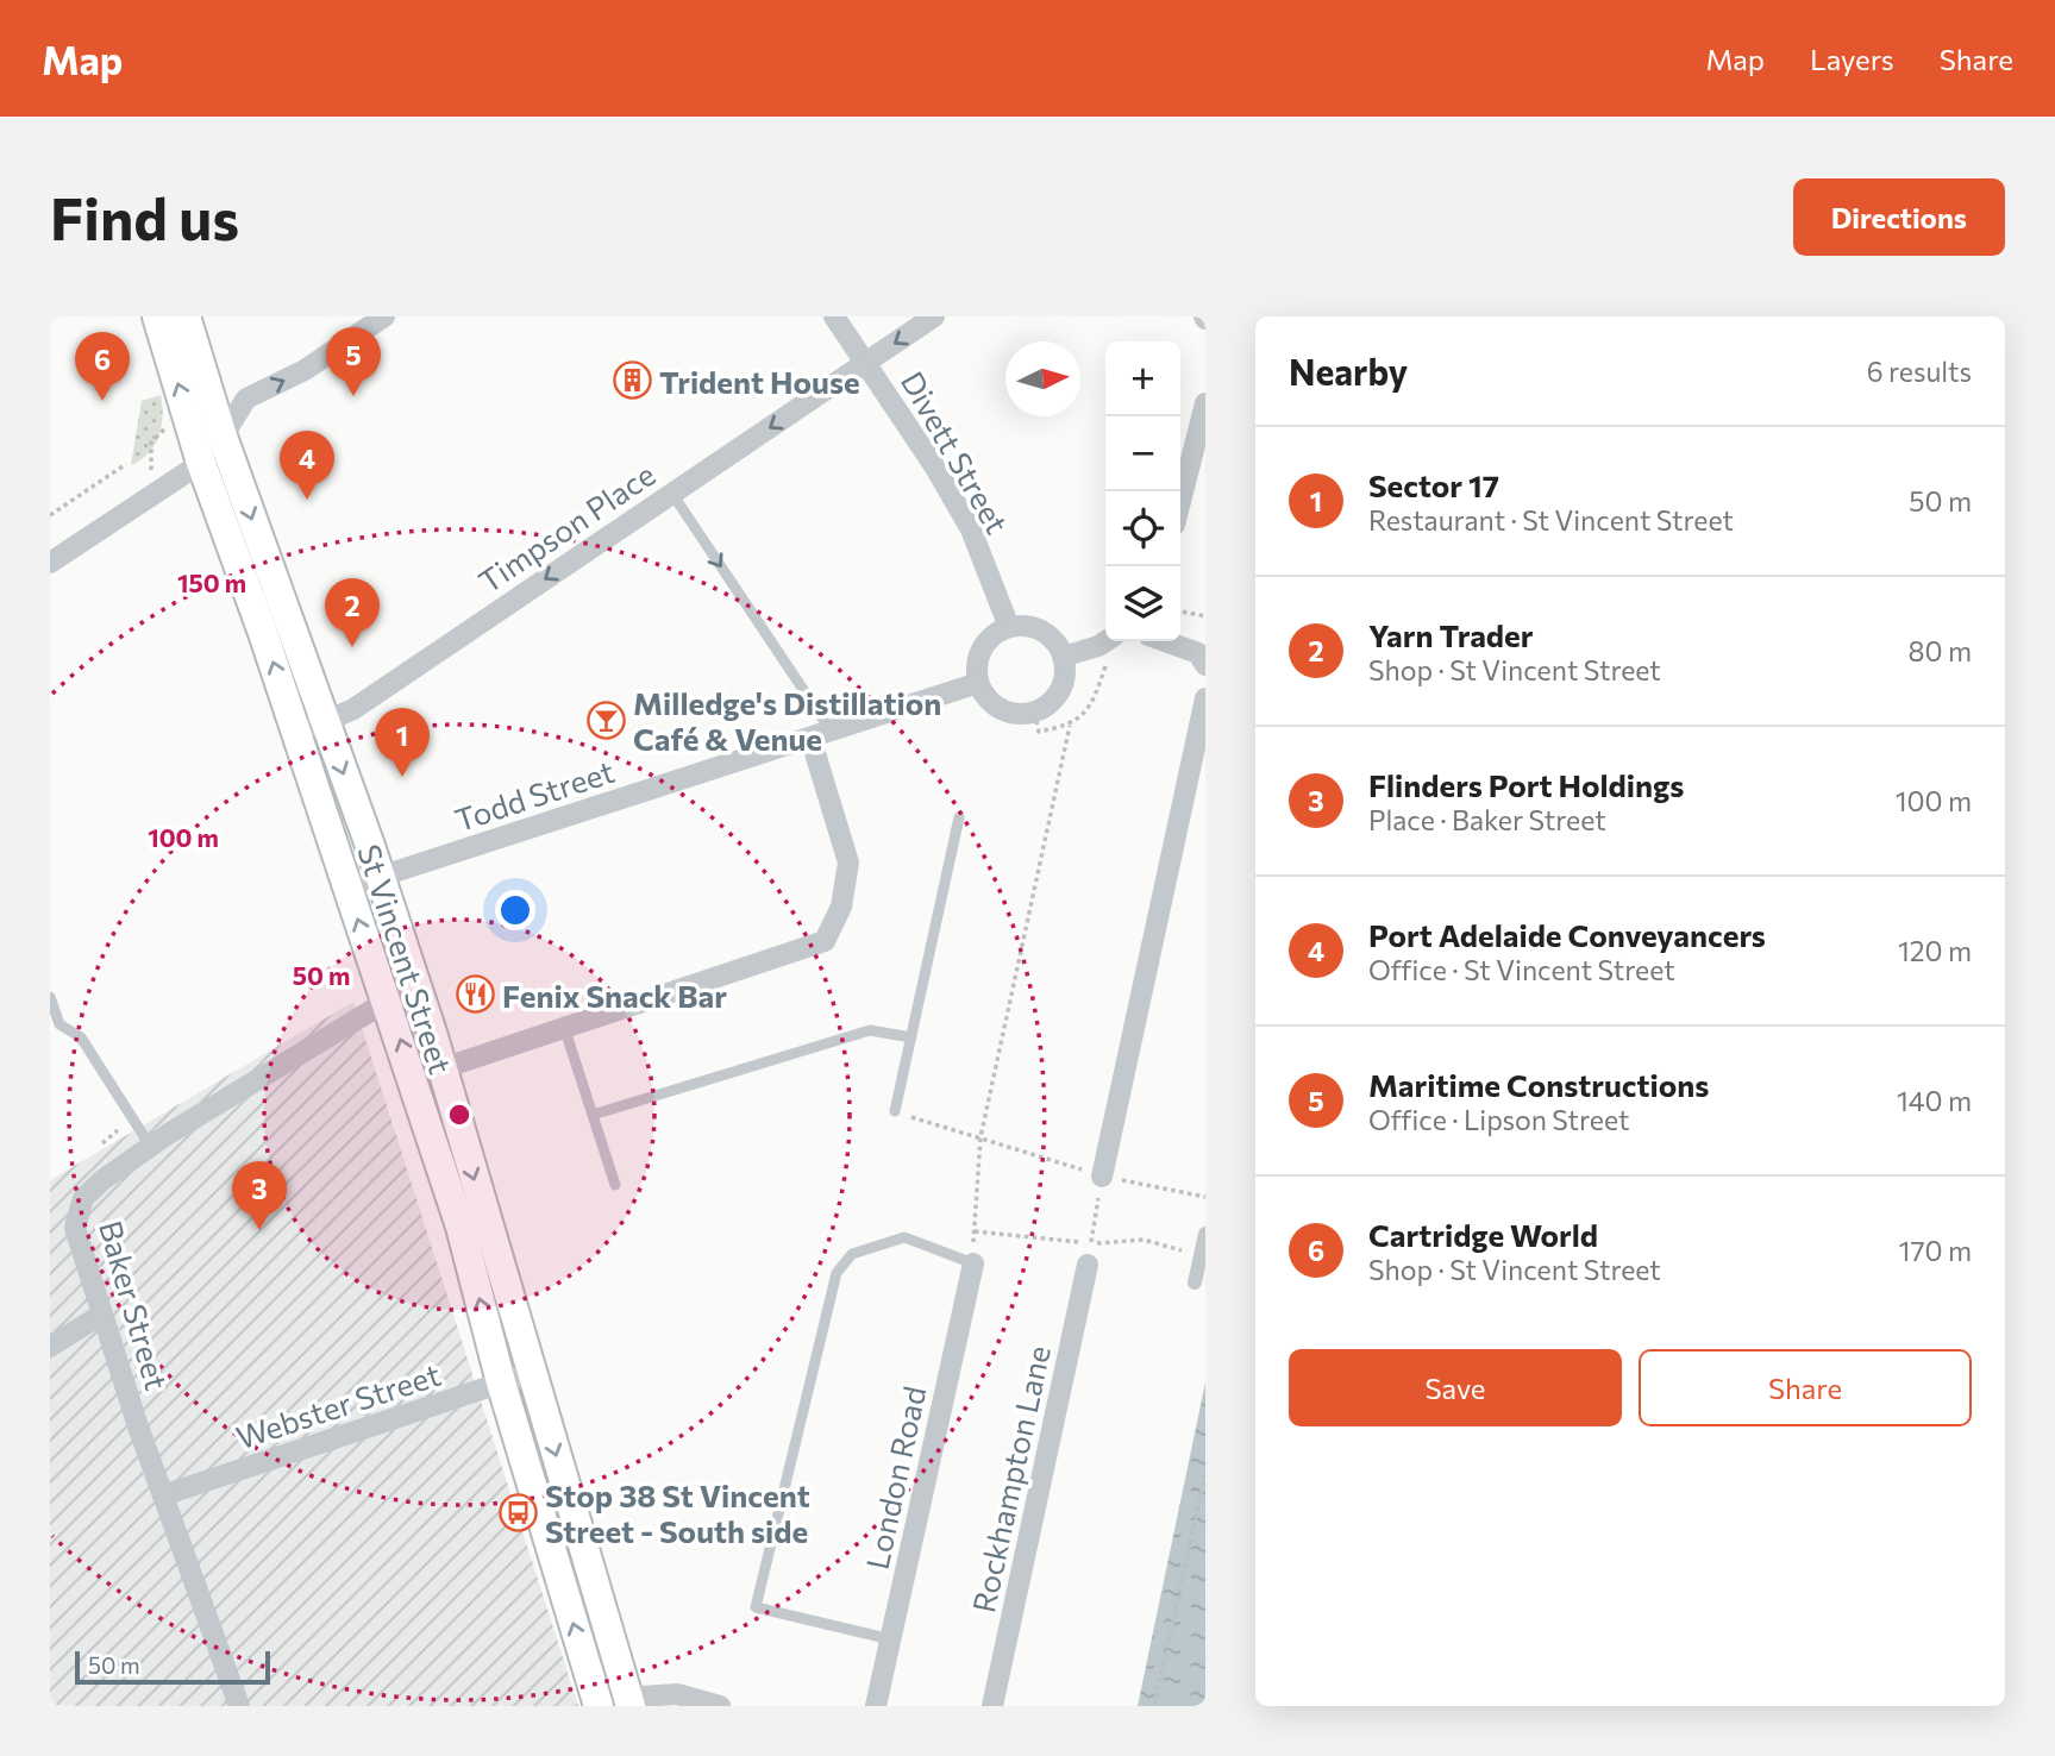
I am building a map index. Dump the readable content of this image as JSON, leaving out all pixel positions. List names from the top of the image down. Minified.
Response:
{"streets":{"main road":["St Vincent Street"],"street":["Divett Street","Timpson Place","Todd Street","Baker Street","Webster Street","London Road","Rockhampton Lane"]},"crossings":[["Divett Street","Timpson Place"],["Divett Street","Todd Street"],["Timpson Place","St Vincent Street"],["Todd Street","St Vincent Street"],["St Vincent Street","Baker Street"],["St Vincent Street","Webster Street"],["Baker Street","Webster Street"]],"one_way":["Timpson Place"],"places":{"building":["Trident House"],"bar":["Milledge's Distillation Café & Venue"],"restaurant":["Fenix Snack Bar"],"bus stop":["Stop 38 St Vincent Street - South side"]},"scale_bar":"50 m","north":"right","page":{"header":"Map","nav":["Map","Layers","Share"],"buttons":["Directions",["Save","Share"]],"title":"Find us","heading":["Nearby","6 results"],"pins":["5","6","4","2","1","3"],"map_buttons":["+","−"],"list":[{"mark":"1","name":"Sector 17","note":"Restaurant · St Vincent Street","value":"50 m"},{"mark":"2","name":"Yarn Trader","note":"Shop · St Vincent Street","value":"80 m"},{"mark":"3","name":"Flinders Port Holdings","note":"Place · Baker Street","value":"100 m"},{"mark":"4","name":"Port Adelaide Conveyancers","note":"Office · St Vincent Street","value":"120 m"},{"mark":"5","name":"Maritime Constructions","note":"Office · Lipson Street","value":"140 m"},{"mark":"6","name":"Cartridge World","note":"Shop · St Vincent Street","value":"170 m"}],"scale":"50 m"},"rings":["150 m","100 m","50 m"]}
